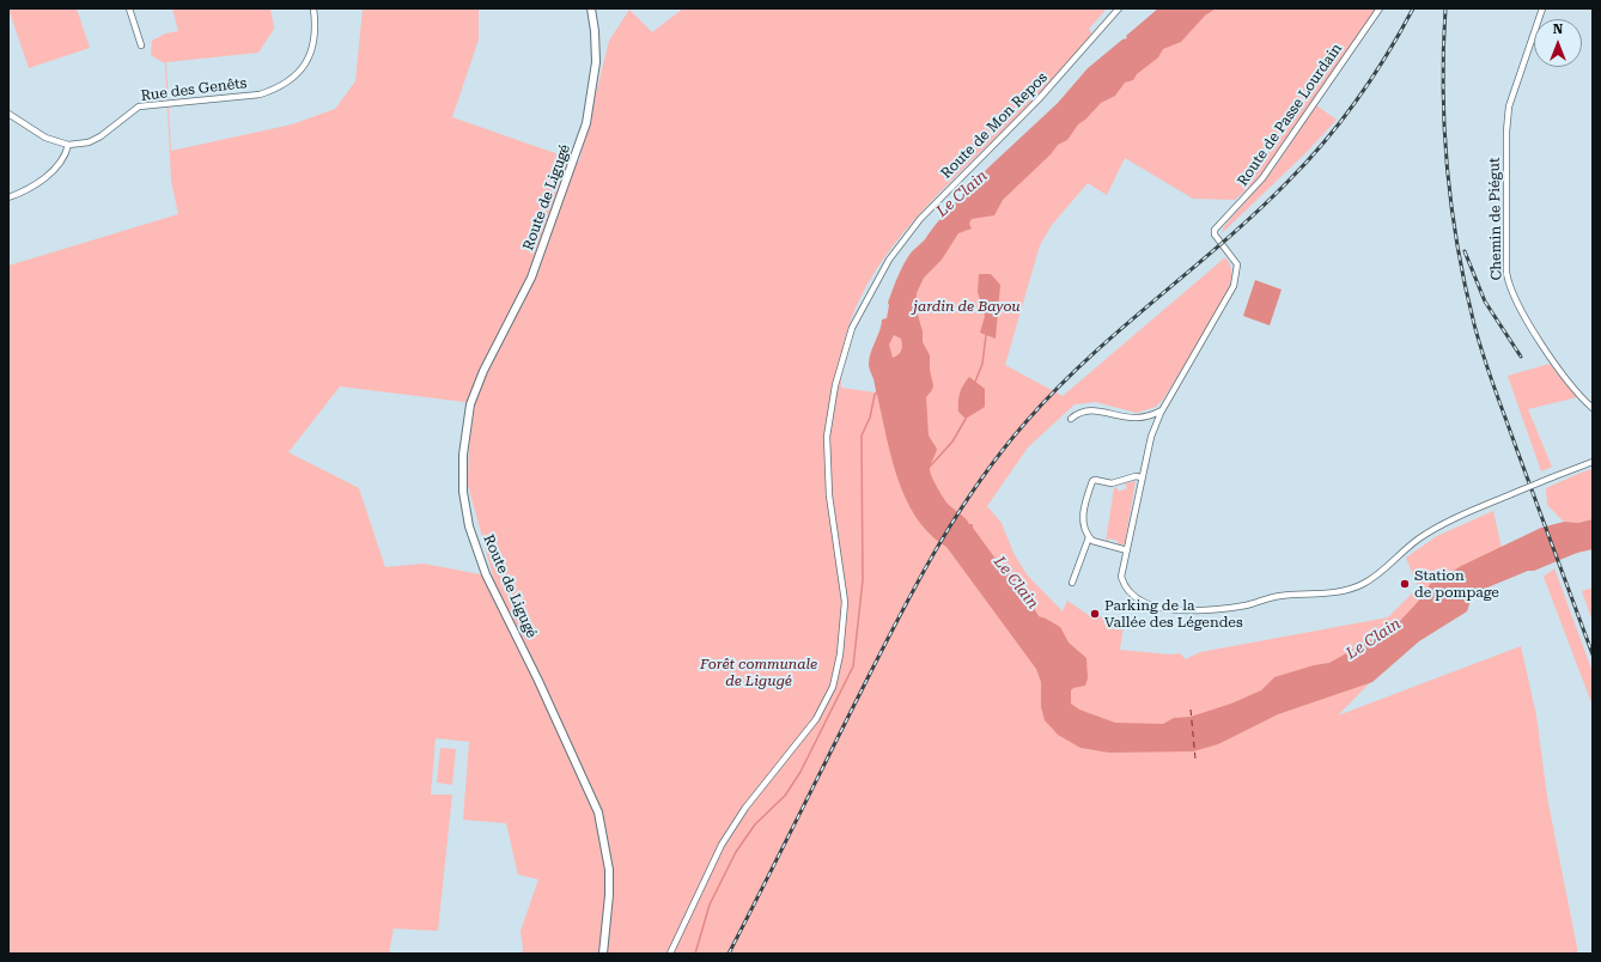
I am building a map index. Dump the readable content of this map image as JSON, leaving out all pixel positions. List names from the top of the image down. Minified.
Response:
{"streets":{"street":["Rue des Genêts","Route de Passe Lourdain","Route de Mon Repos","Route de Ligugé","Chemin de Piégut"]},"water":["Le Clain"],"parks":["jardin de Bayou","Forêt communale de Ligugé"],"places":["Station de pompage","Parking de la Vallée des Légendes"],"north":"top"}
